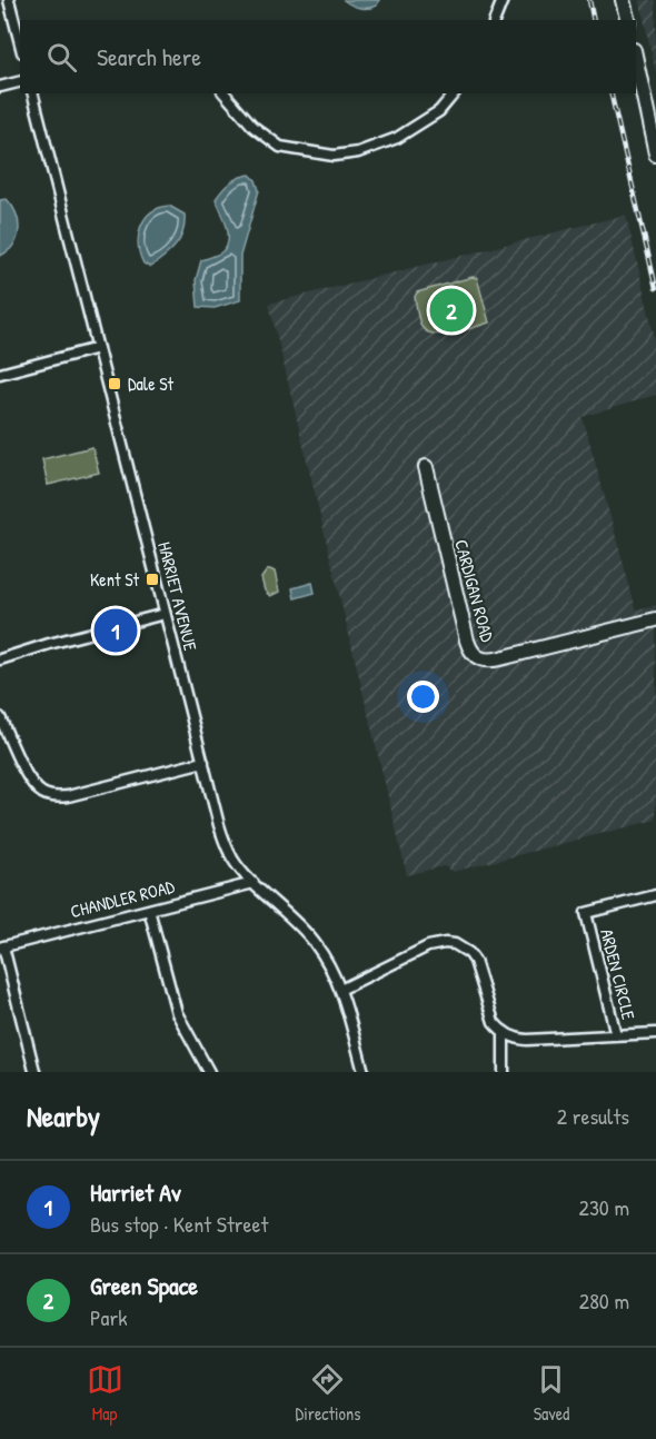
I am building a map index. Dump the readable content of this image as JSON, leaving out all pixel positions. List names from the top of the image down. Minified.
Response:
{"streets":{"street":["CARDIGAN ROAD","HARRIET AVENUE","CHANDLER ROAD","ARDEN CIRCLE"]},"crossings":[["HARRIET AVENUE","CHANDLER ROAD"]],"places":{"transit":["Dale St","Kent St"]},"page":{"search":"Search here","pins":["2","1"],"heading":["Nearby","2 results"],"list":[{"mark":"1","name":"Harriet Av","note":"Bus stop · Kent Street","value":"230 m"},{"mark":"2","name":"Green Space","note":"Park","value":"280 m"}],"nav":["Map","Directions","Saved"]}}
